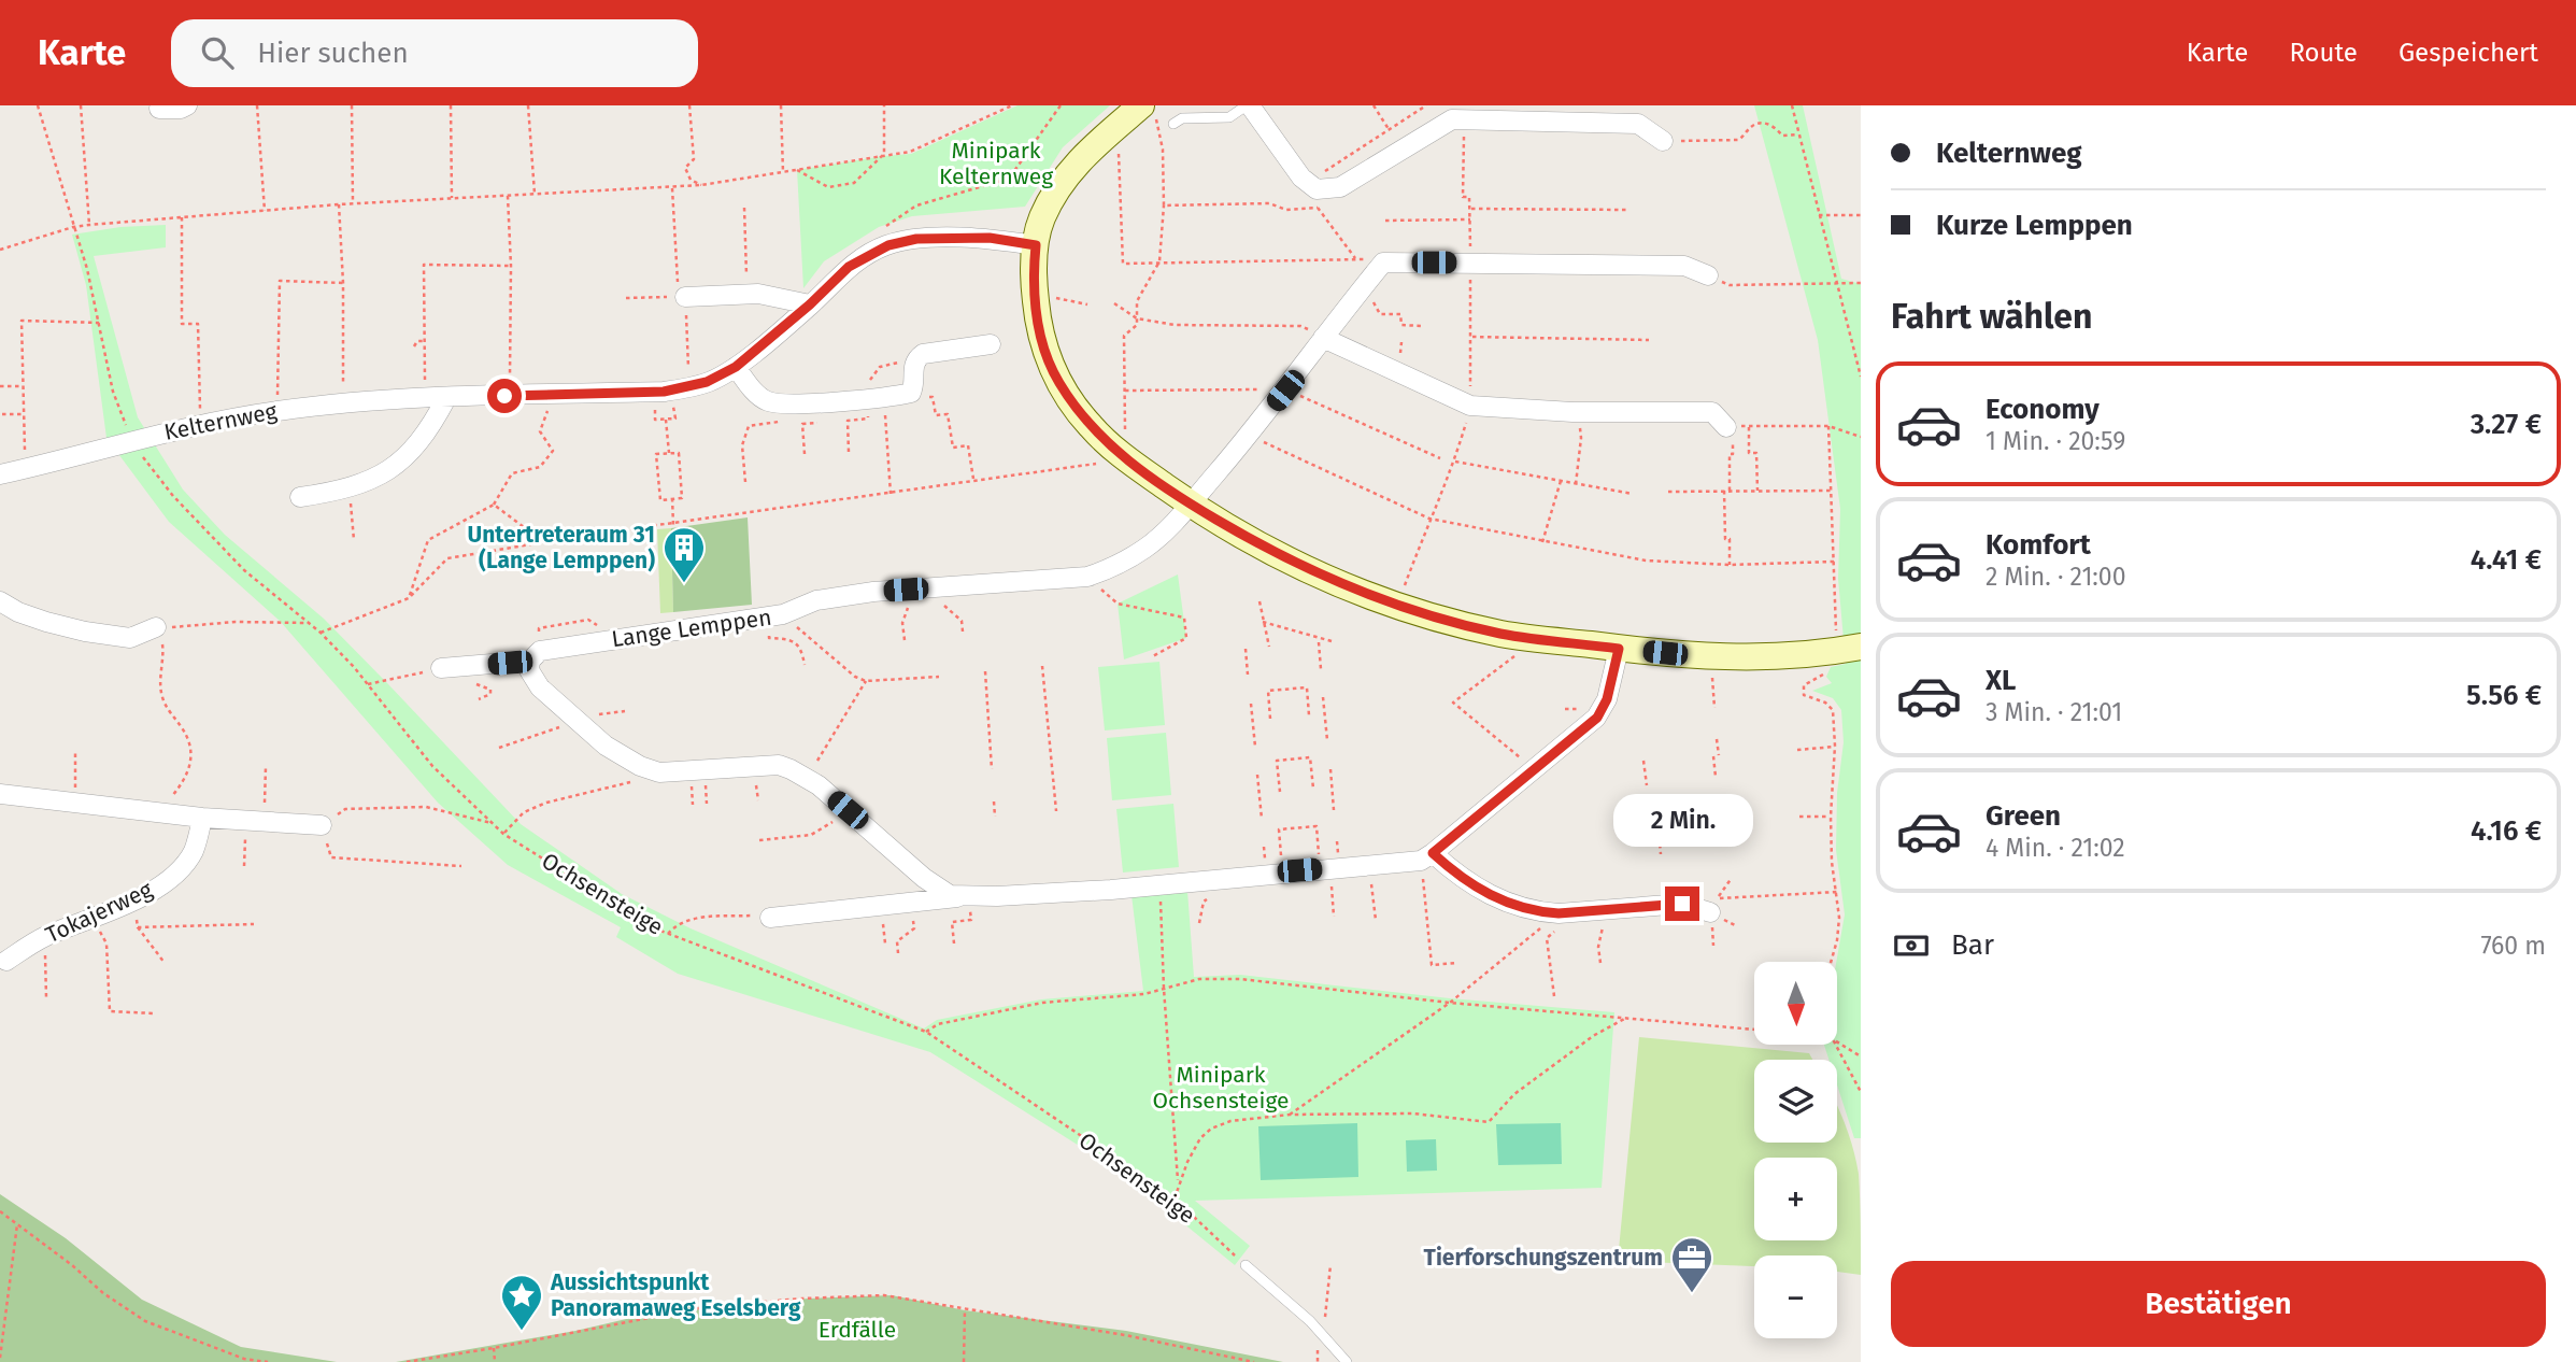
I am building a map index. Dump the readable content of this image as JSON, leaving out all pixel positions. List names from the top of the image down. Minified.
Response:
{"streets":{"street":["Kelternweg","Lange Lemppen","Tokajerweg"],"path":["Ochsensteige"]},"crossings":[["Kelternweg","Ochsensteige"]],"parks":["Minipark Kelternweg","Minipark Ochsensteige","Erdfälle"],"places":{"building":["Untertreteraum 31 (Lange Lemppen)"],"office":["Tierforschungszentrum"],"place":["Aussichtspunkt Panoramaweg Eselsberg"]},"north":"bottom","page":{"header":"Karte","search":"Hier suchen","nav":["Karte","Route","Gespeichert"],"banner":["Kelternweg","Kurze Lemppen"],"heading":"Fahrt wählen","list":[{"name":"Economy","note":"1 Min. · 20:59","value":"3.27 €"},{"name":"Komfort","note":"2 Min. · 21:00","value":"4.41 €"},{"name":"XL","note":"3 Min. · 21:01","value":"5.56 €"},{"name":"Green","note":"4 Min. · 21:02","value":"4.16 €"}],"bubble":"2 Min.","pay":["Bar","760 m"],"map_buttons":["+","−"],"buttons":"Bestätigen"}}
